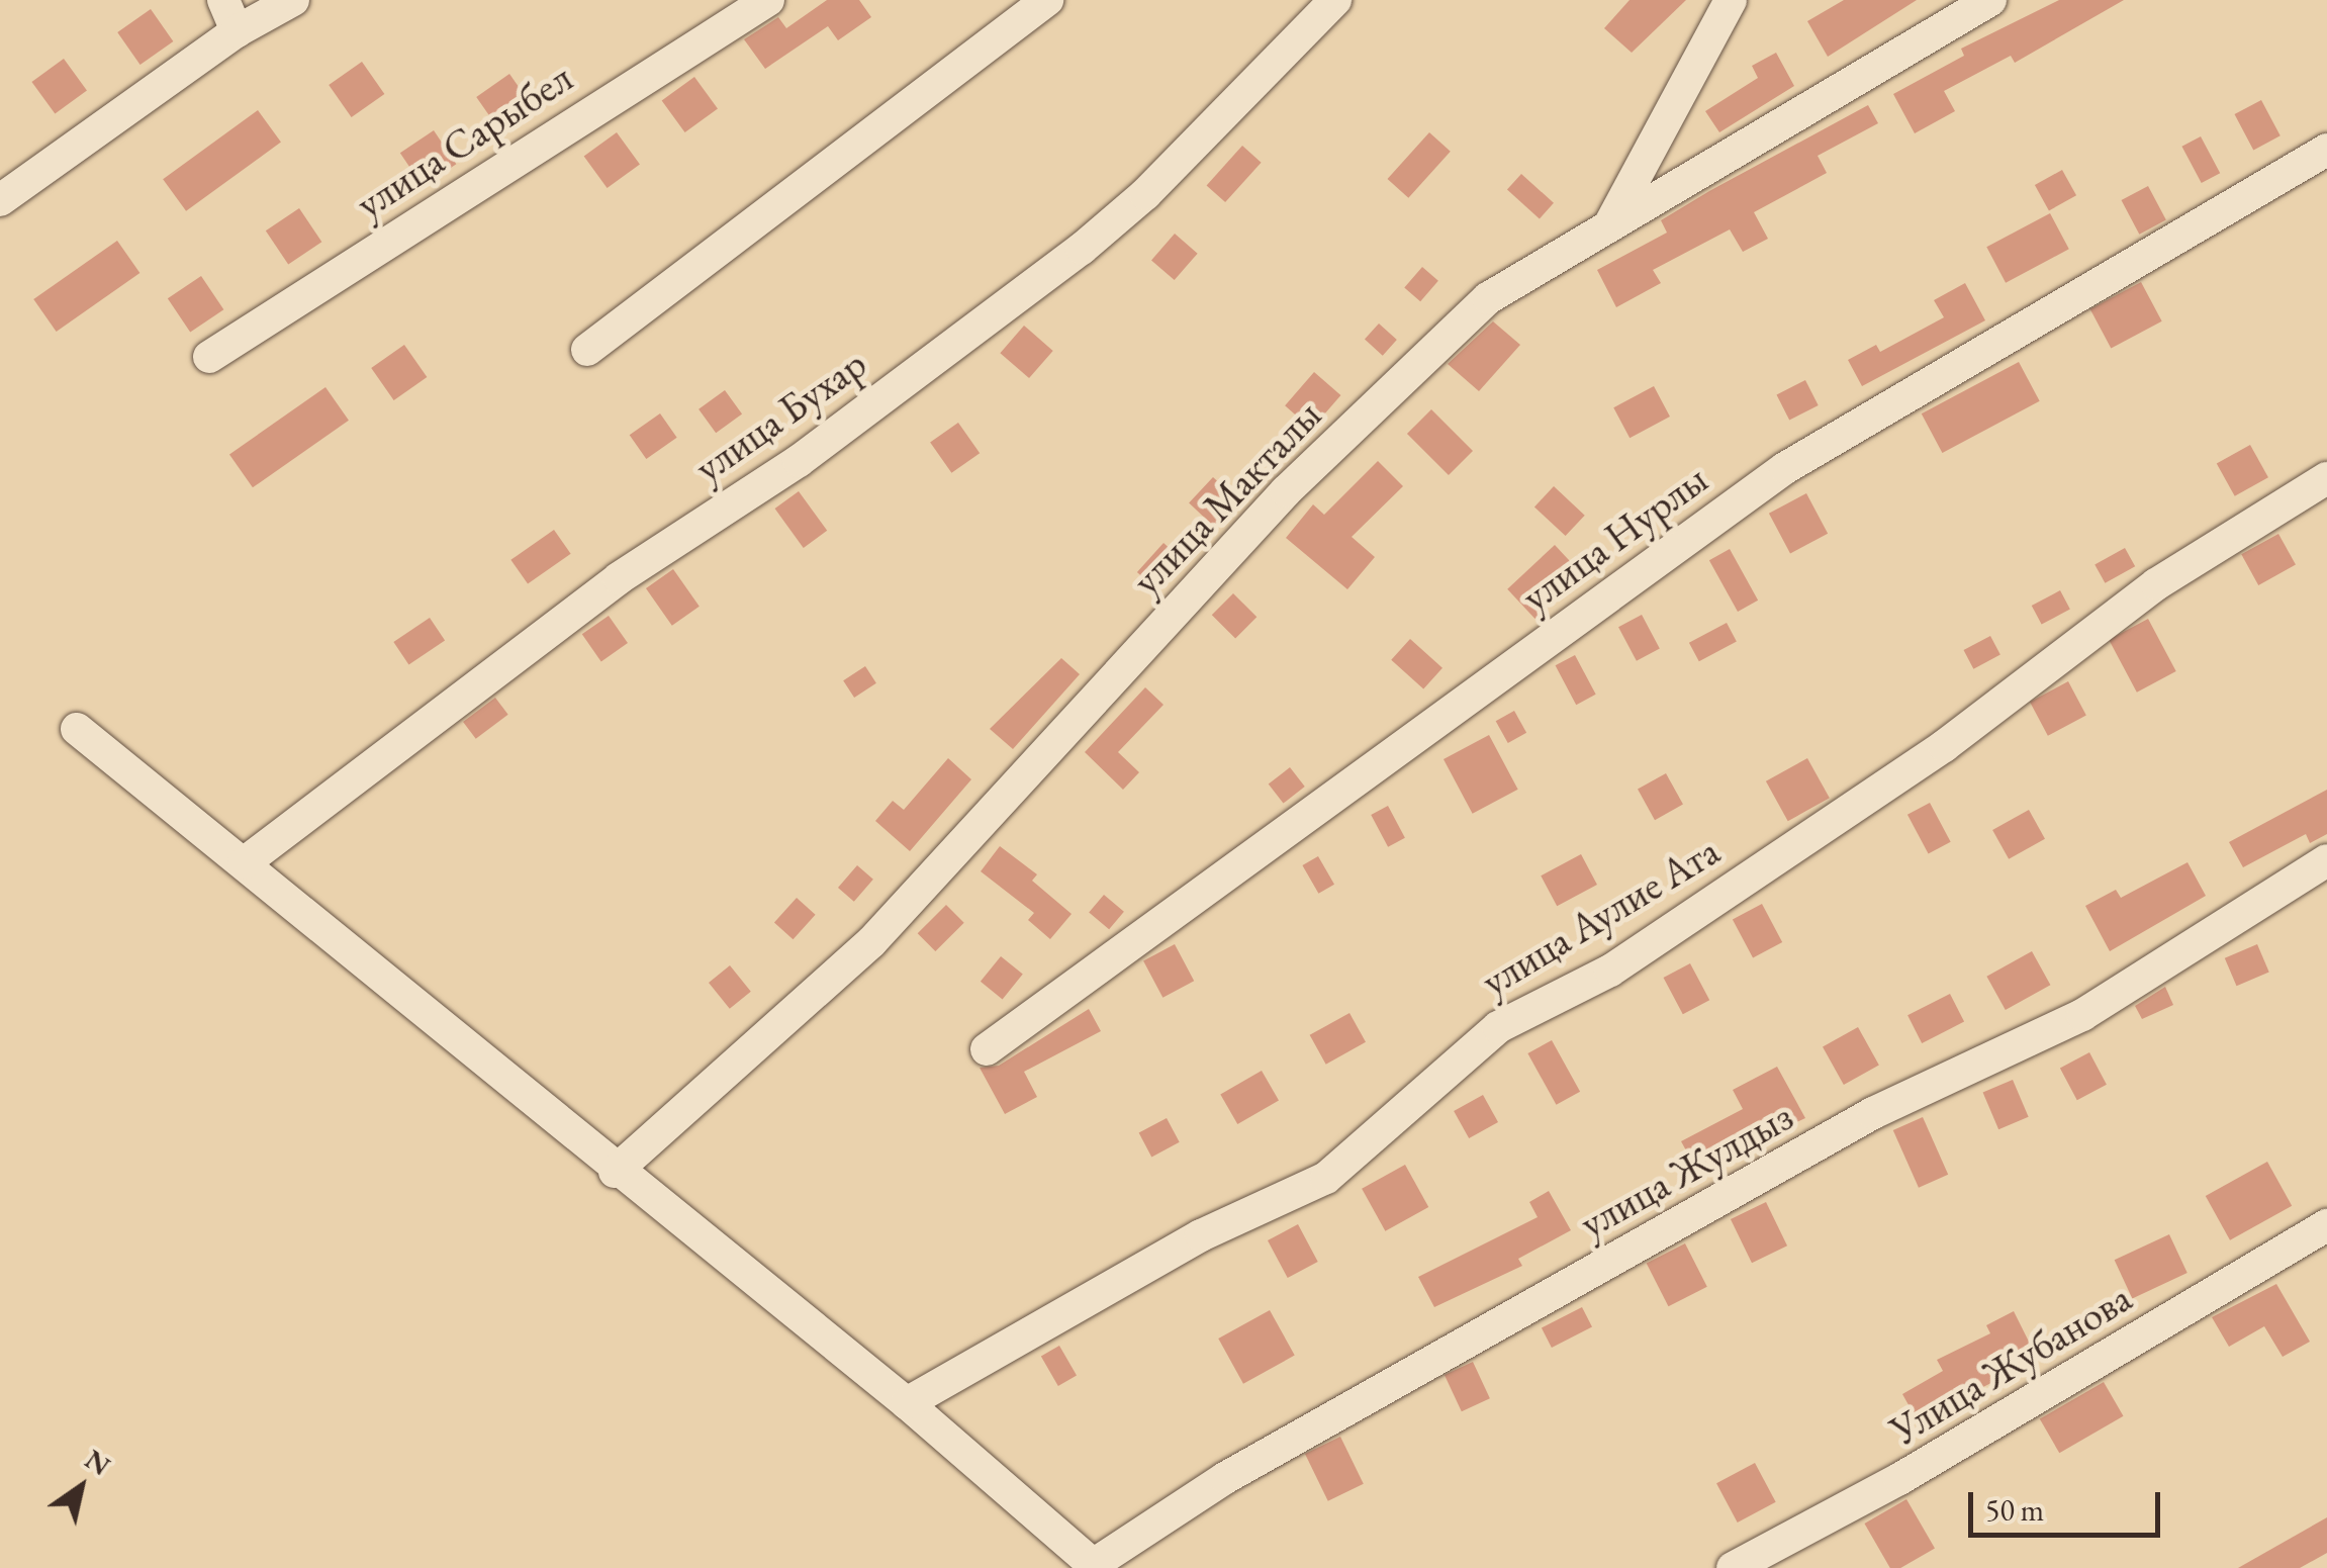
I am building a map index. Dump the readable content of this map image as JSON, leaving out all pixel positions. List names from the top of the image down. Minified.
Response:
{"streets":{"street":["улица Сарыбел","улица Бухар","улица Макталы","улица Нурлы","улица Аулие Ата","улица Жулдыз","Улица Жубанова"]},"scale_bar":"50 m","north":"top right"}
